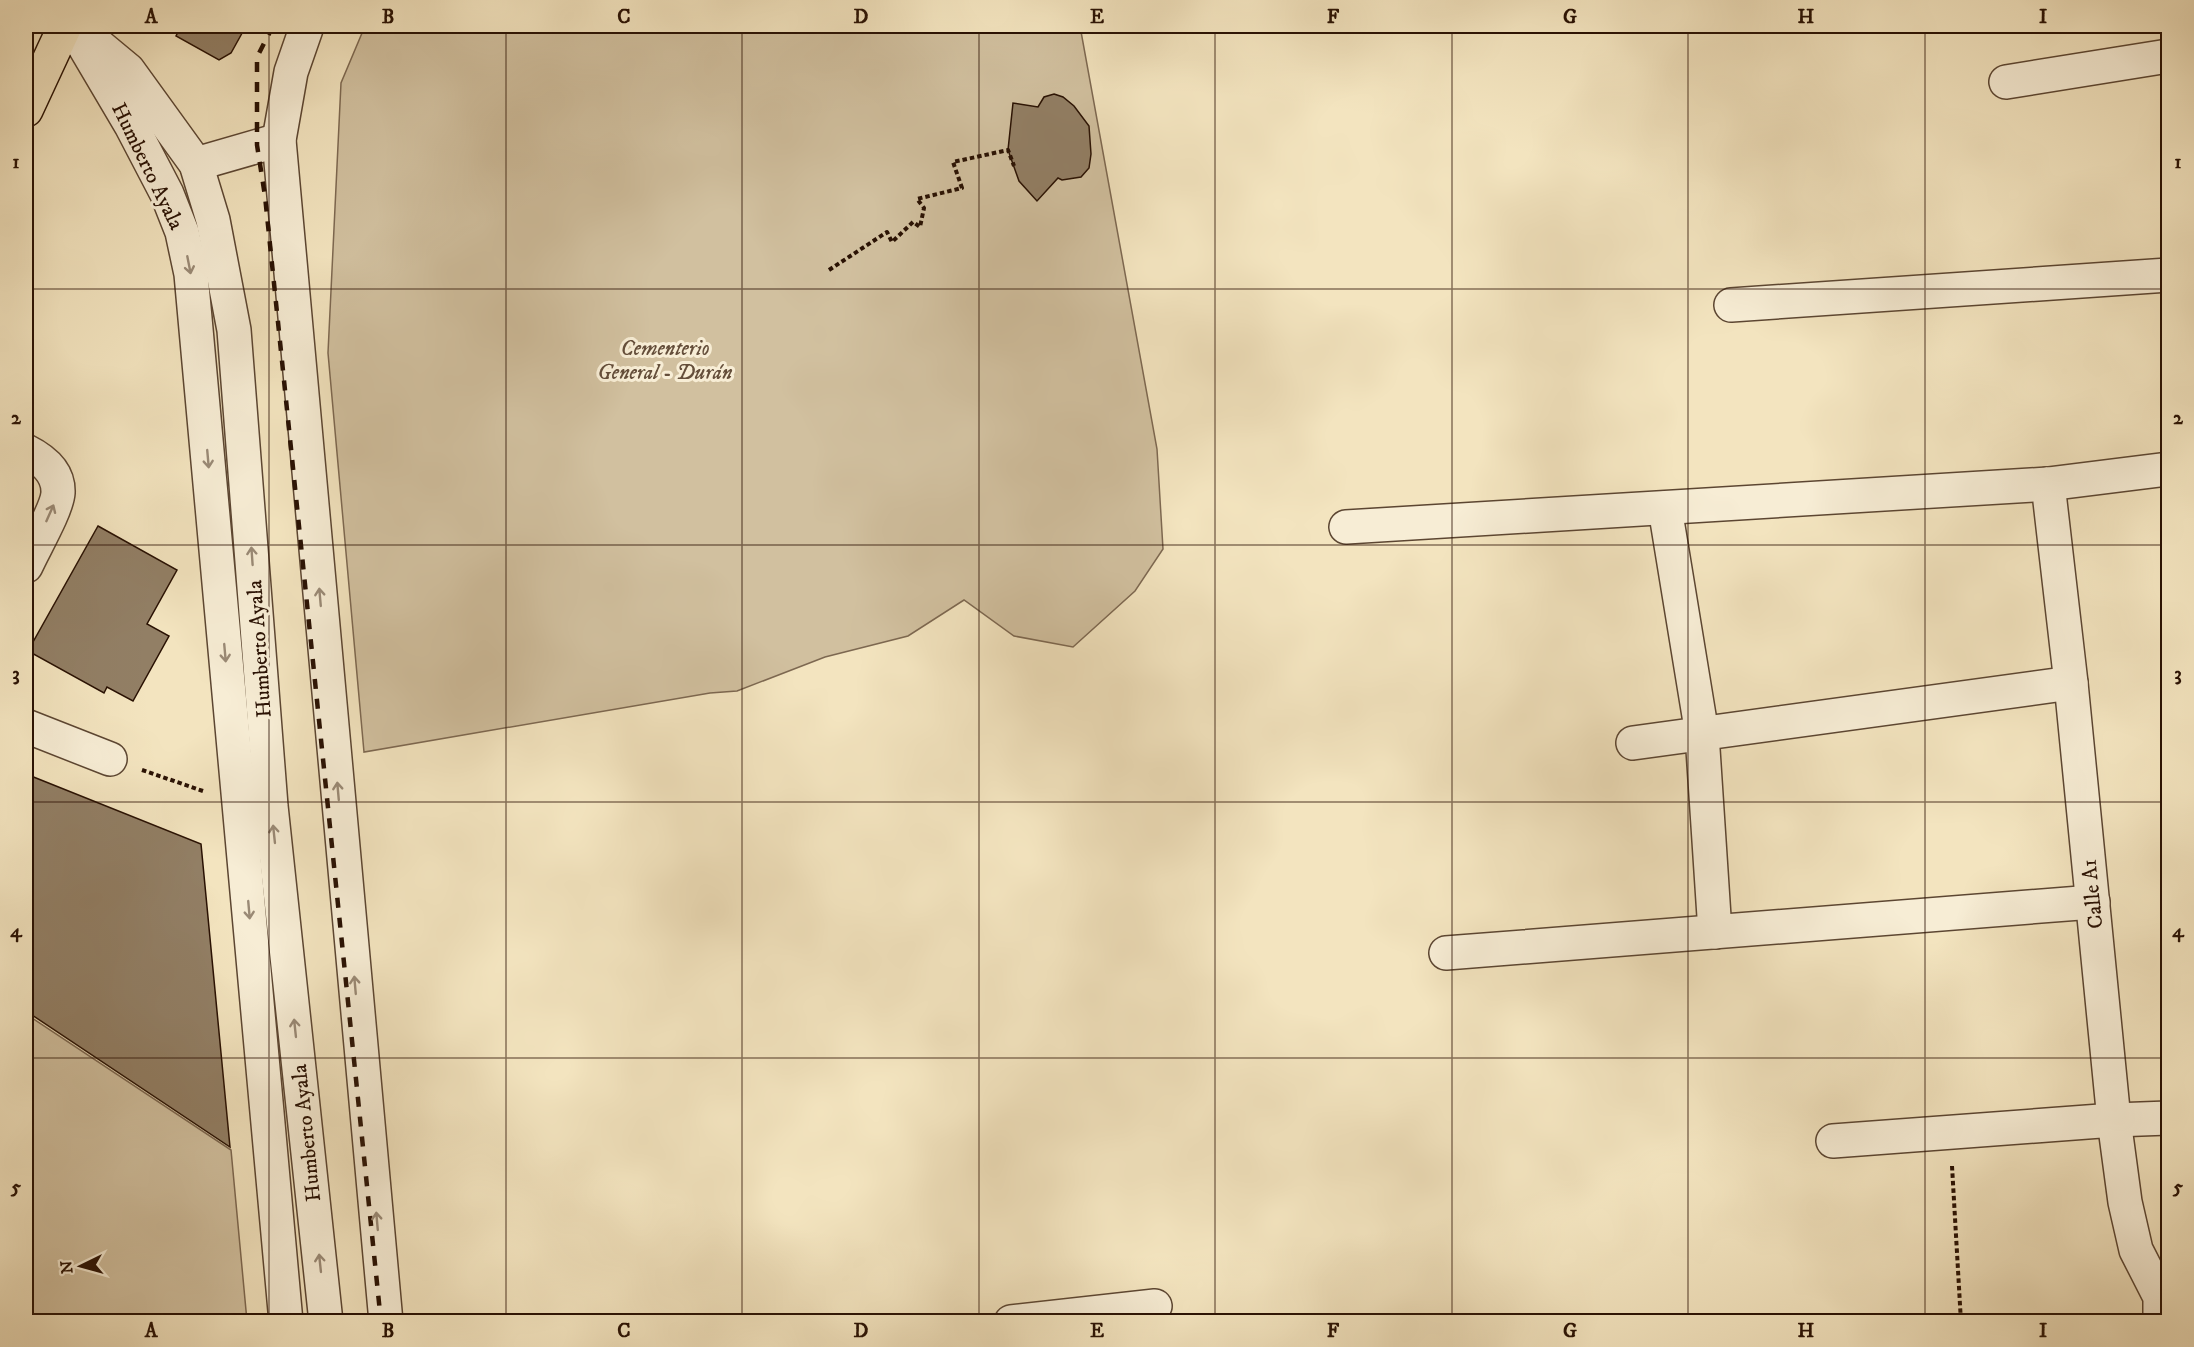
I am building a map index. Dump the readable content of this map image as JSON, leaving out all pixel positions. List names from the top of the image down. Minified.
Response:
{"streets":{"street":["Humberto Ayala","Calle A1"]},"parks":["Cementerio General - Durán"],"north":"left","grid":{"columns":["A","B","C","D","E","F","G","H","I"],"rows":["1","2","3","4","5"]}}
